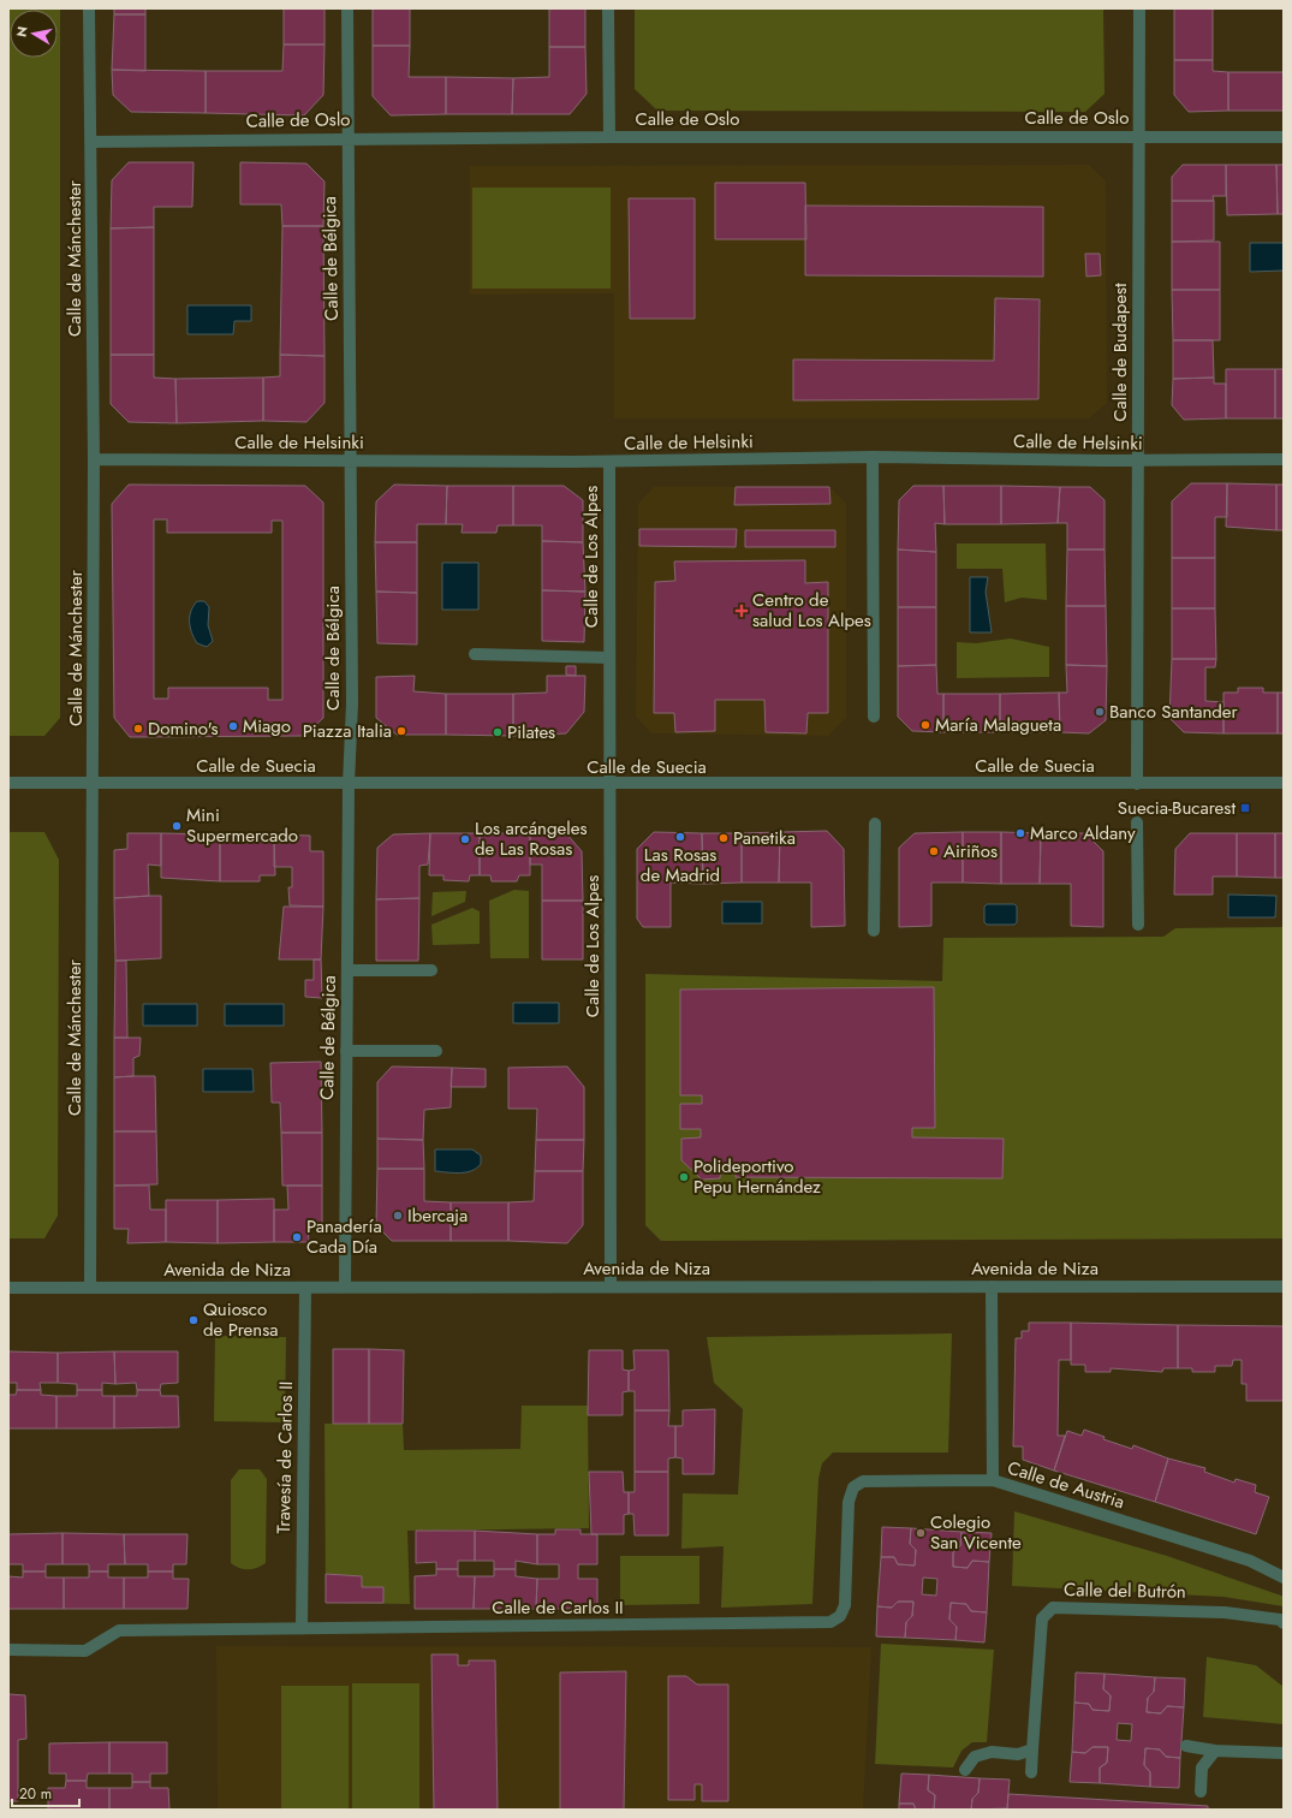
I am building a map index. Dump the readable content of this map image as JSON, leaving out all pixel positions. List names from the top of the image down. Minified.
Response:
{"streets":{"street":["Calle de Oslo","Calle de Mánchester","Calle de Bélgica","Calle de Budapest","Calle de Helsinki","Calle de Los Alpes","Calle de Suecia","Avenida de Niza","Travesía de Carlos II","Calle de Austria","Calle del Butrón","Calle de Carlos II"]},"crossings":[["Calle de Oslo","Calle de Mánchester"],["Calle de Oslo","Calle de Bélgica"],["Calle de Oslo","Calle de Budapest"],["Calle de Mánchester","Calle de Helsinki"],["Calle de Mánchester","Calle de Suecia"],["Calle de Mánchester","Avenida de Niza"],["Calle de Bélgica","Calle de Helsinki"],["Calle de Bélgica","Calle de Suecia"],["Calle de Bélgica","Avenida de Niza"],["Calle de Budapest","Calle de Helsinki"],["Calle de Budapest","Calle de Suecia"],["Calle de Helsinki","Calle de Los Alpes"],["Calle de Los Alpes","Calle de Suecia"],["Calle de Los Alpes","Avenida de Niza"],["Avenida de Niza","Travesía de Carlos II"],["Avenida de Niza","Calle de Austria"],["Travesía de Carlos II","Calle de Carlos II"],["Calle de Austria","Calle de Carlos II"]],"places":{"health":["Centro de salud Los Alpes"],"other":["Banco Santander","María Malagueta","Miago","Domino's","Piazza Italia","Pilates","Mini Supermercado","Marco Aldany","Las Rosas de Madrid","Panetika","Los arcángeles de Las Rosas","Airiños","Polideportivo Pepu Hernández","Ibercaja","Panadería Cada Día","Quiosco de Prensa","Colegio San Vicente"],"transit":["Suecia-Bucarest"]},"scale_bar":"20 m","north":"left"}
